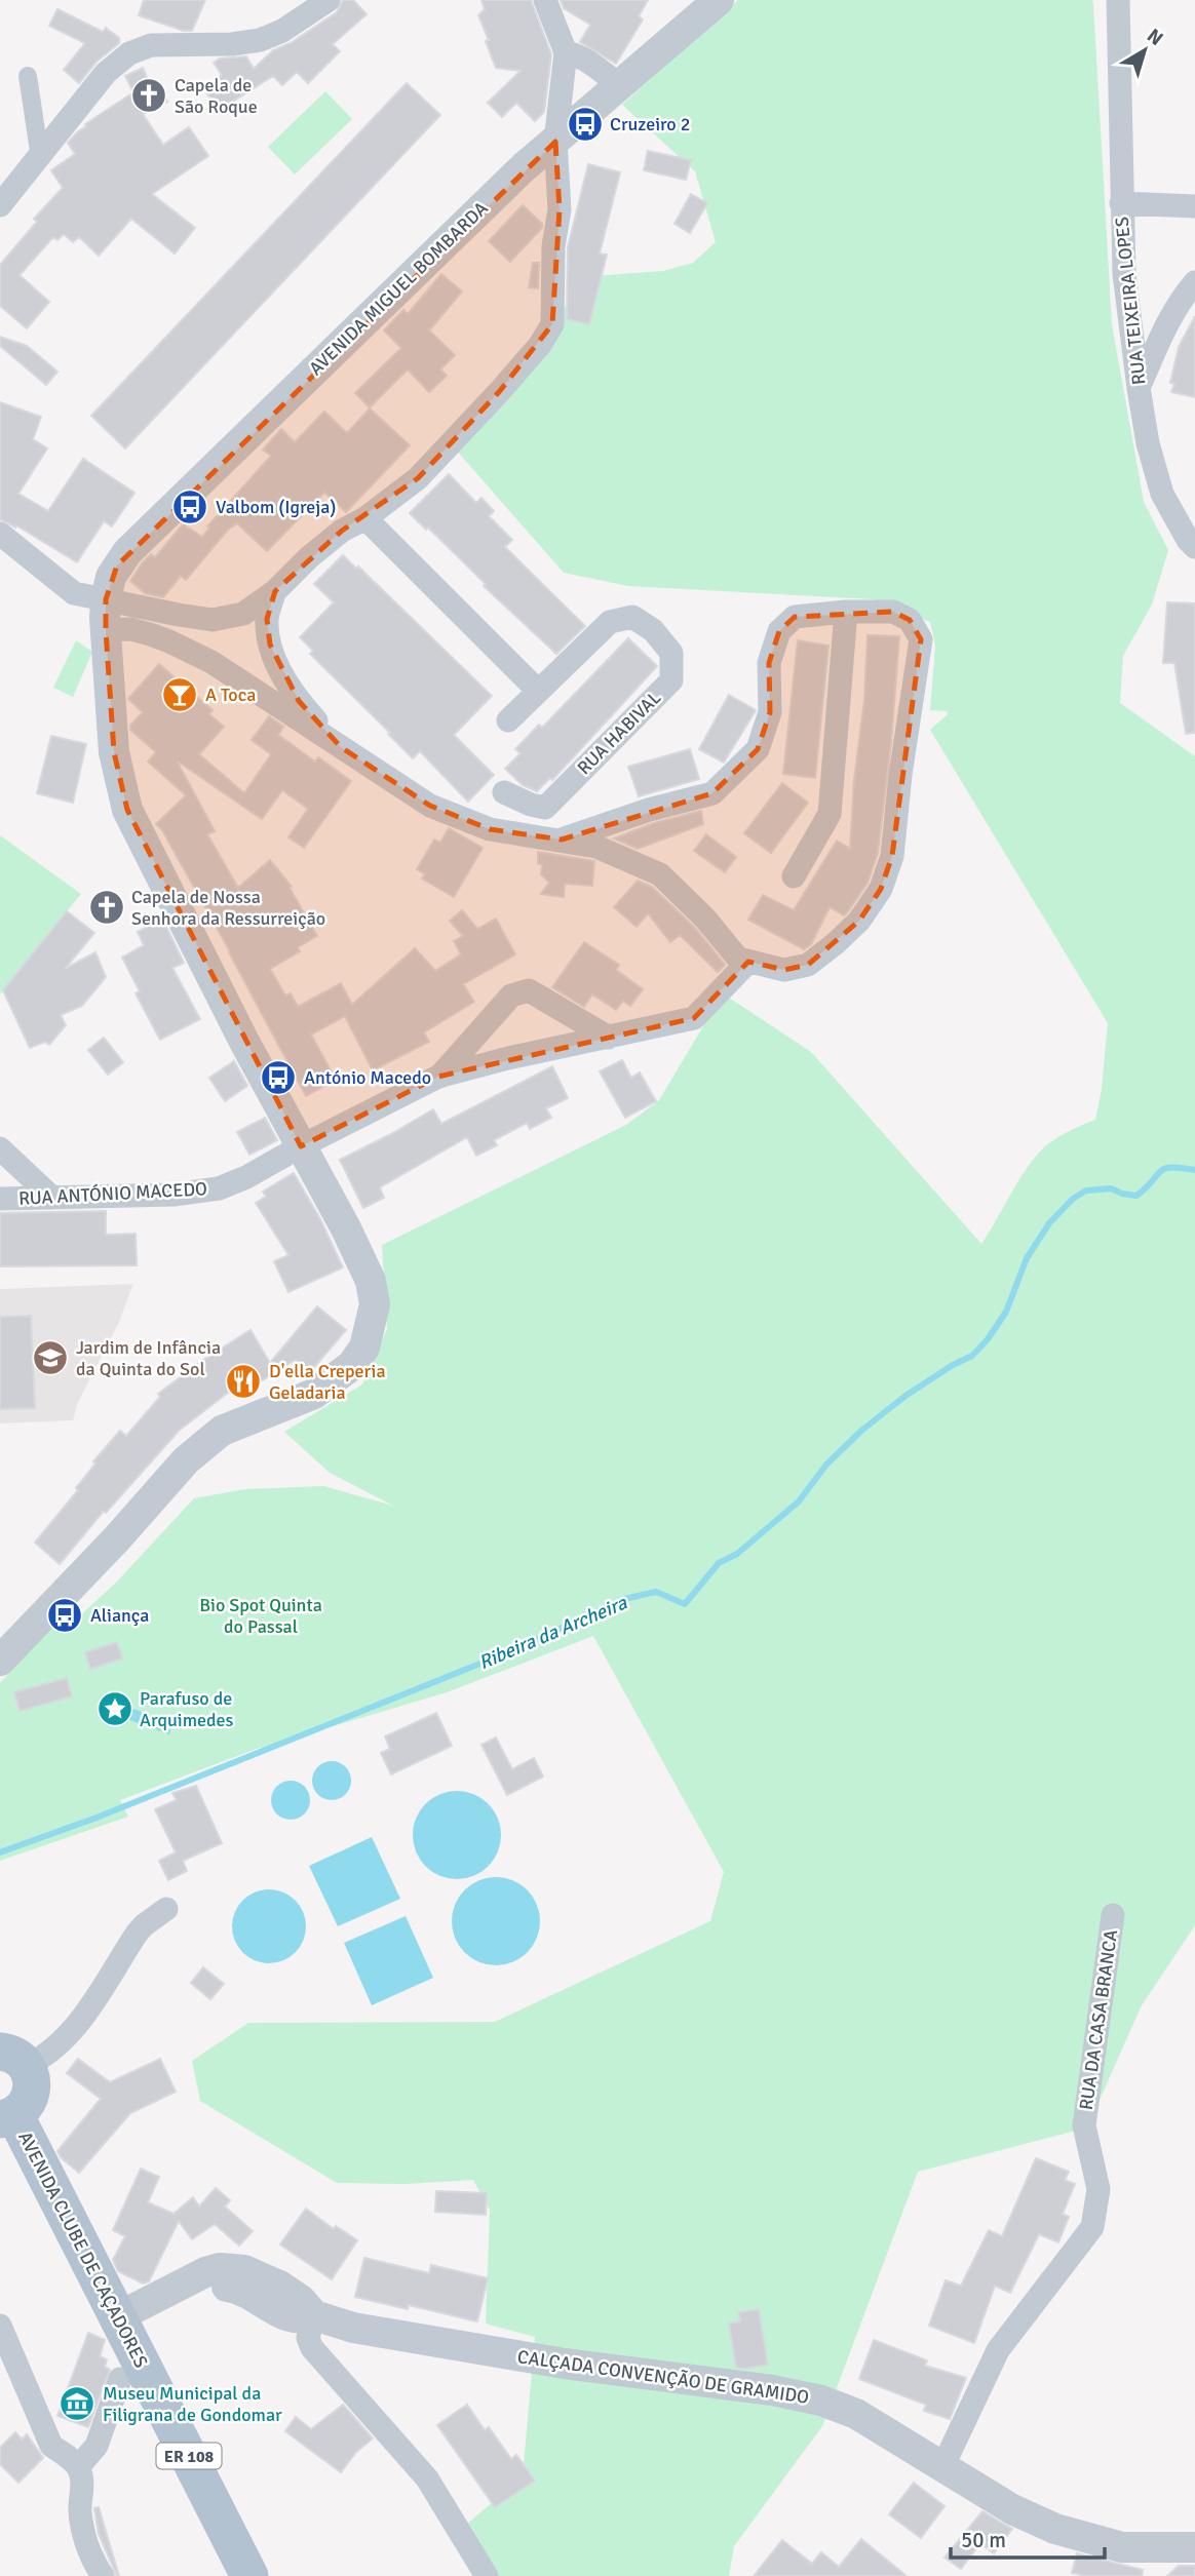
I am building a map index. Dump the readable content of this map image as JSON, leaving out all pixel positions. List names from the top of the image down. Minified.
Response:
{"streets":{"main road":["AVENIDA CLUBE DE CAÇADORES","ER 108"],"street":["AVENIDA MIGUEL BOMBARDA","RUA TEIXEIRA LOPES","RUA HABIVAL","RUA ANTÓNIO MACEDO","RUA DA CASA BRANCA","CALÇADA CONVENÇÃO DE GRAMIDO"]},"crossings":[["RUA DA CASA BRANCA","CALÇADA CONVENÇÃO DE GRAMIDO"],["AVENIDA CLUBE DE CAÇADORES","CALÇADA CONVENÇÃO DE GRAMIDO"],["AVENIDA CLUBE DE CAÇADORES","ER 108"]],"water":["Ribeira da Archeira"],"parks":["Bio Spot Quinta do Passal"],"places":{"church":["Capela de São Roque","Capela de Nossa Senhora da Ressurreição"],"bus stop":["Cruzeiro 2","Valbom (Igreja)","António Macedo","Aliança"],"bar":["A Toca"],"school or university":["Jardim de Infância da Quinta do Sol"],"restaurant":["D'ella Creperia Geladaria"],"place":["Parafuso de Arquimedes"],"museum":["Museu Municipal da Filigrana de Gondomar"]},"scale_bar":"50 m","north":"top right"}
